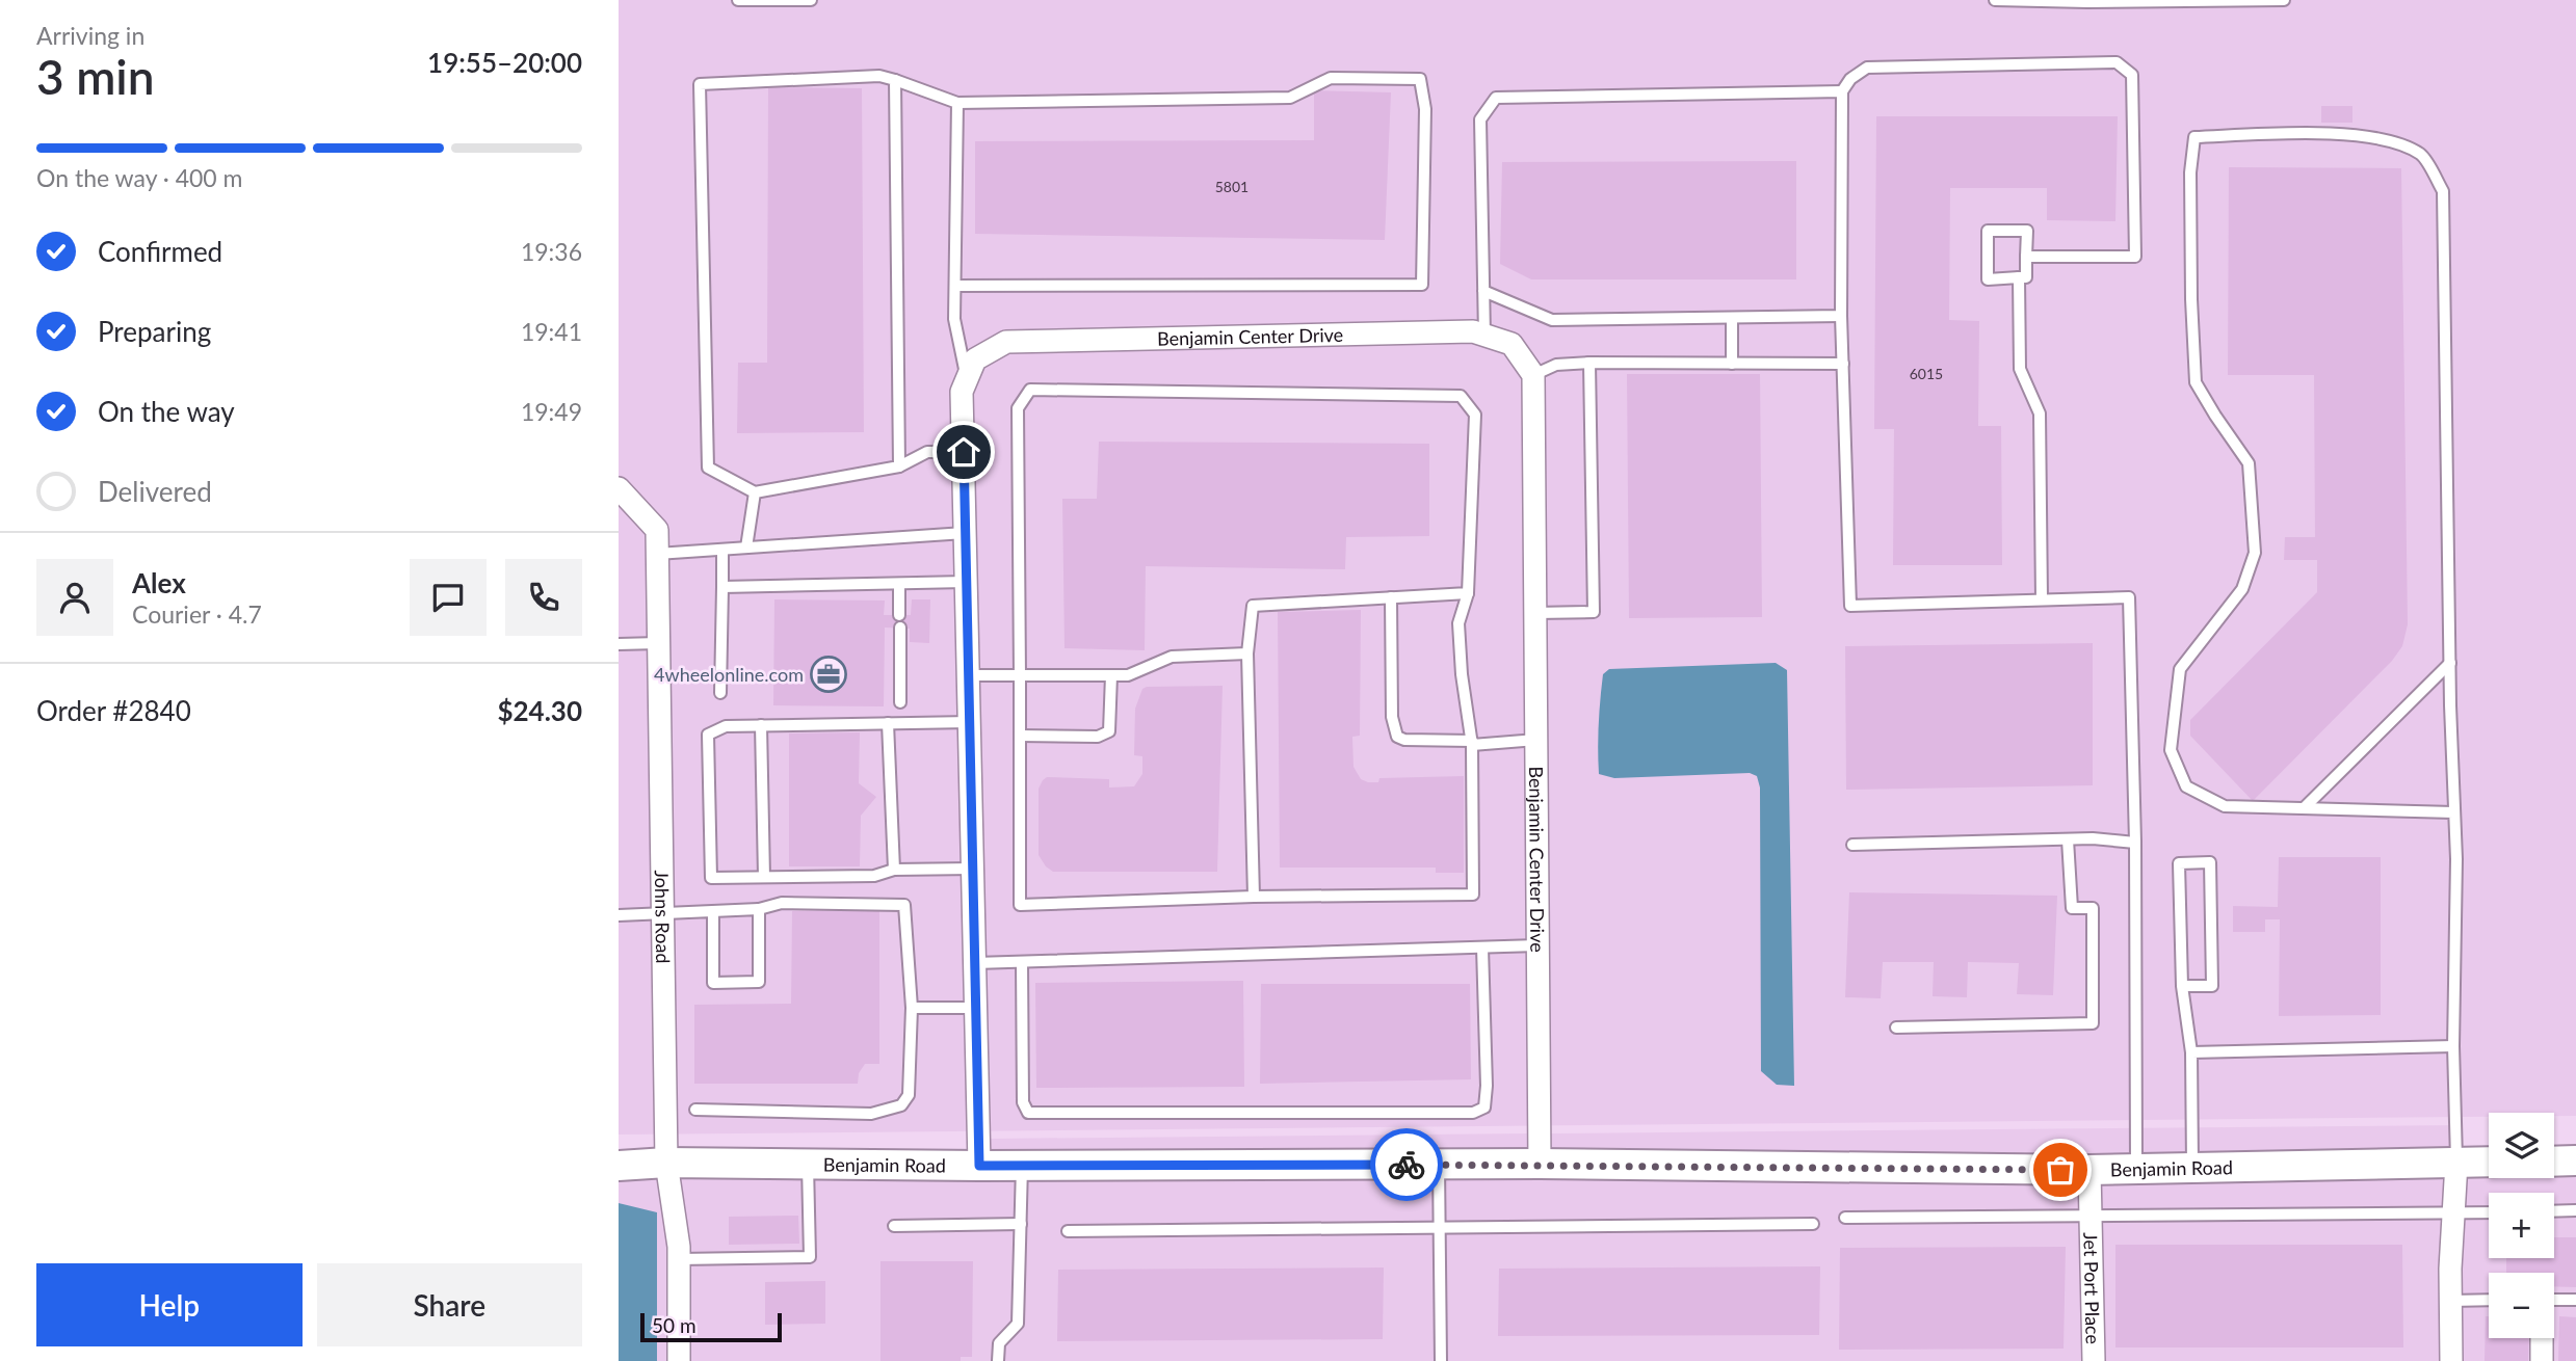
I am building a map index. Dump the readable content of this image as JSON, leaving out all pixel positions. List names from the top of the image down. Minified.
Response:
{"streets":{"street":["Benjamin Center Drive","Johns Road","Benjamin Road","Jet Port Place"]},"crossings":[["Benjamin Center Drive","Benjamin Road"],["Johns Road","Benjamin Road"],["Benjamin Road","Jet Port Place"]],"places":{"office":["4wheelonline.com"]},"house_numbers":["5801","6015"],"scale_bar":"50 m","page":{"heading":["3 min","Arriving in","19:55–20:00"],"panel":["Alex","Courier · 4.7","Order #2840","$24.30"],"bar":"On the way · 400 m","list":[["Confirmed","19:36"],["Preparing","19:41"],["On the way","19:49"],"Delivered"],"map_buttons":["+","−"],"buttons":["Help","Share"],"scale":"50 m"}}
